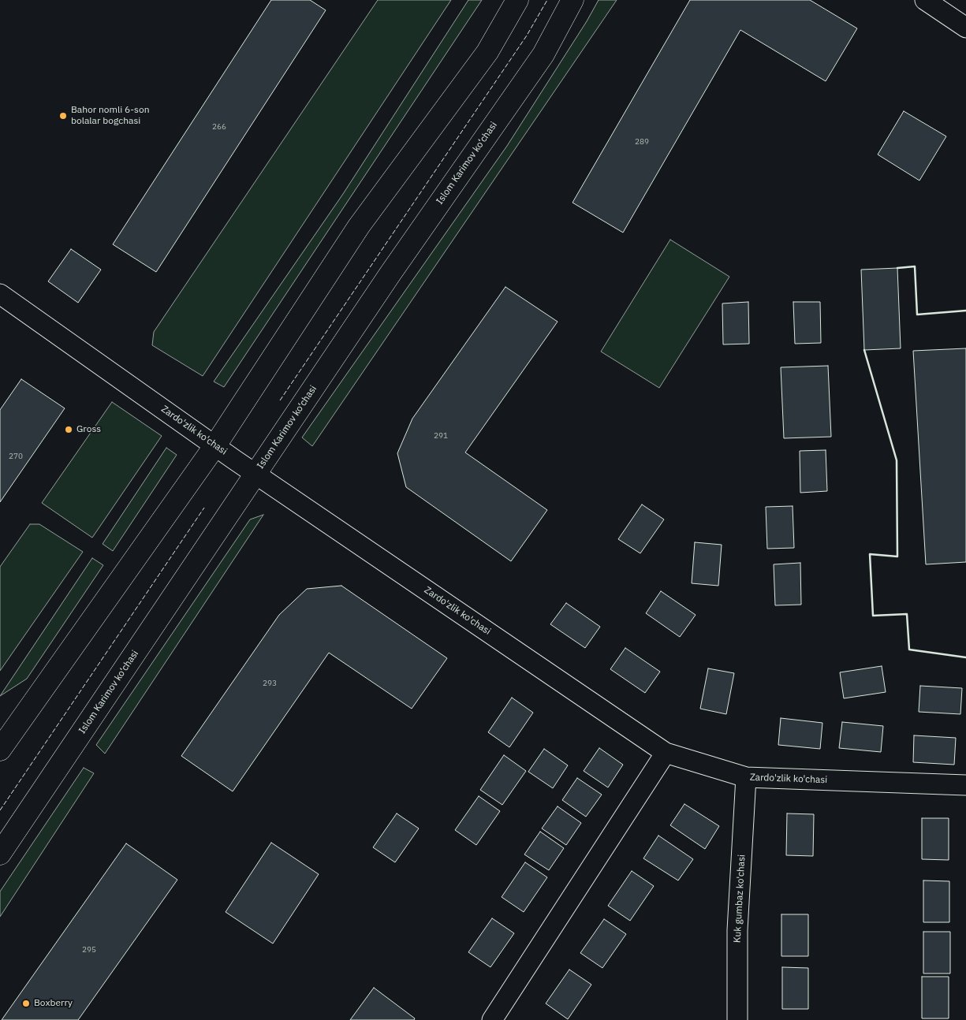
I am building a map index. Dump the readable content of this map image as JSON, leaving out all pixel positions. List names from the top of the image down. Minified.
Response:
{"streets":{"main road":["Islom Karimov ko‘chasi"],"street":["Zardo'zlik ko'chasi","Kuk gumbaz ko'chasi"]},"crossings":[["Islom Karimov ko‘chasi","Zardo'zlik ko'chasi"],["Zardo'zlik ko'chasi","Kuk gumbaz ko'chasi"]],"places":["Bahor nomli 6-son bolalar bogchasi","Gross","Boxberry"],"house_numbers":["266","289","291","270","293","295"]}
